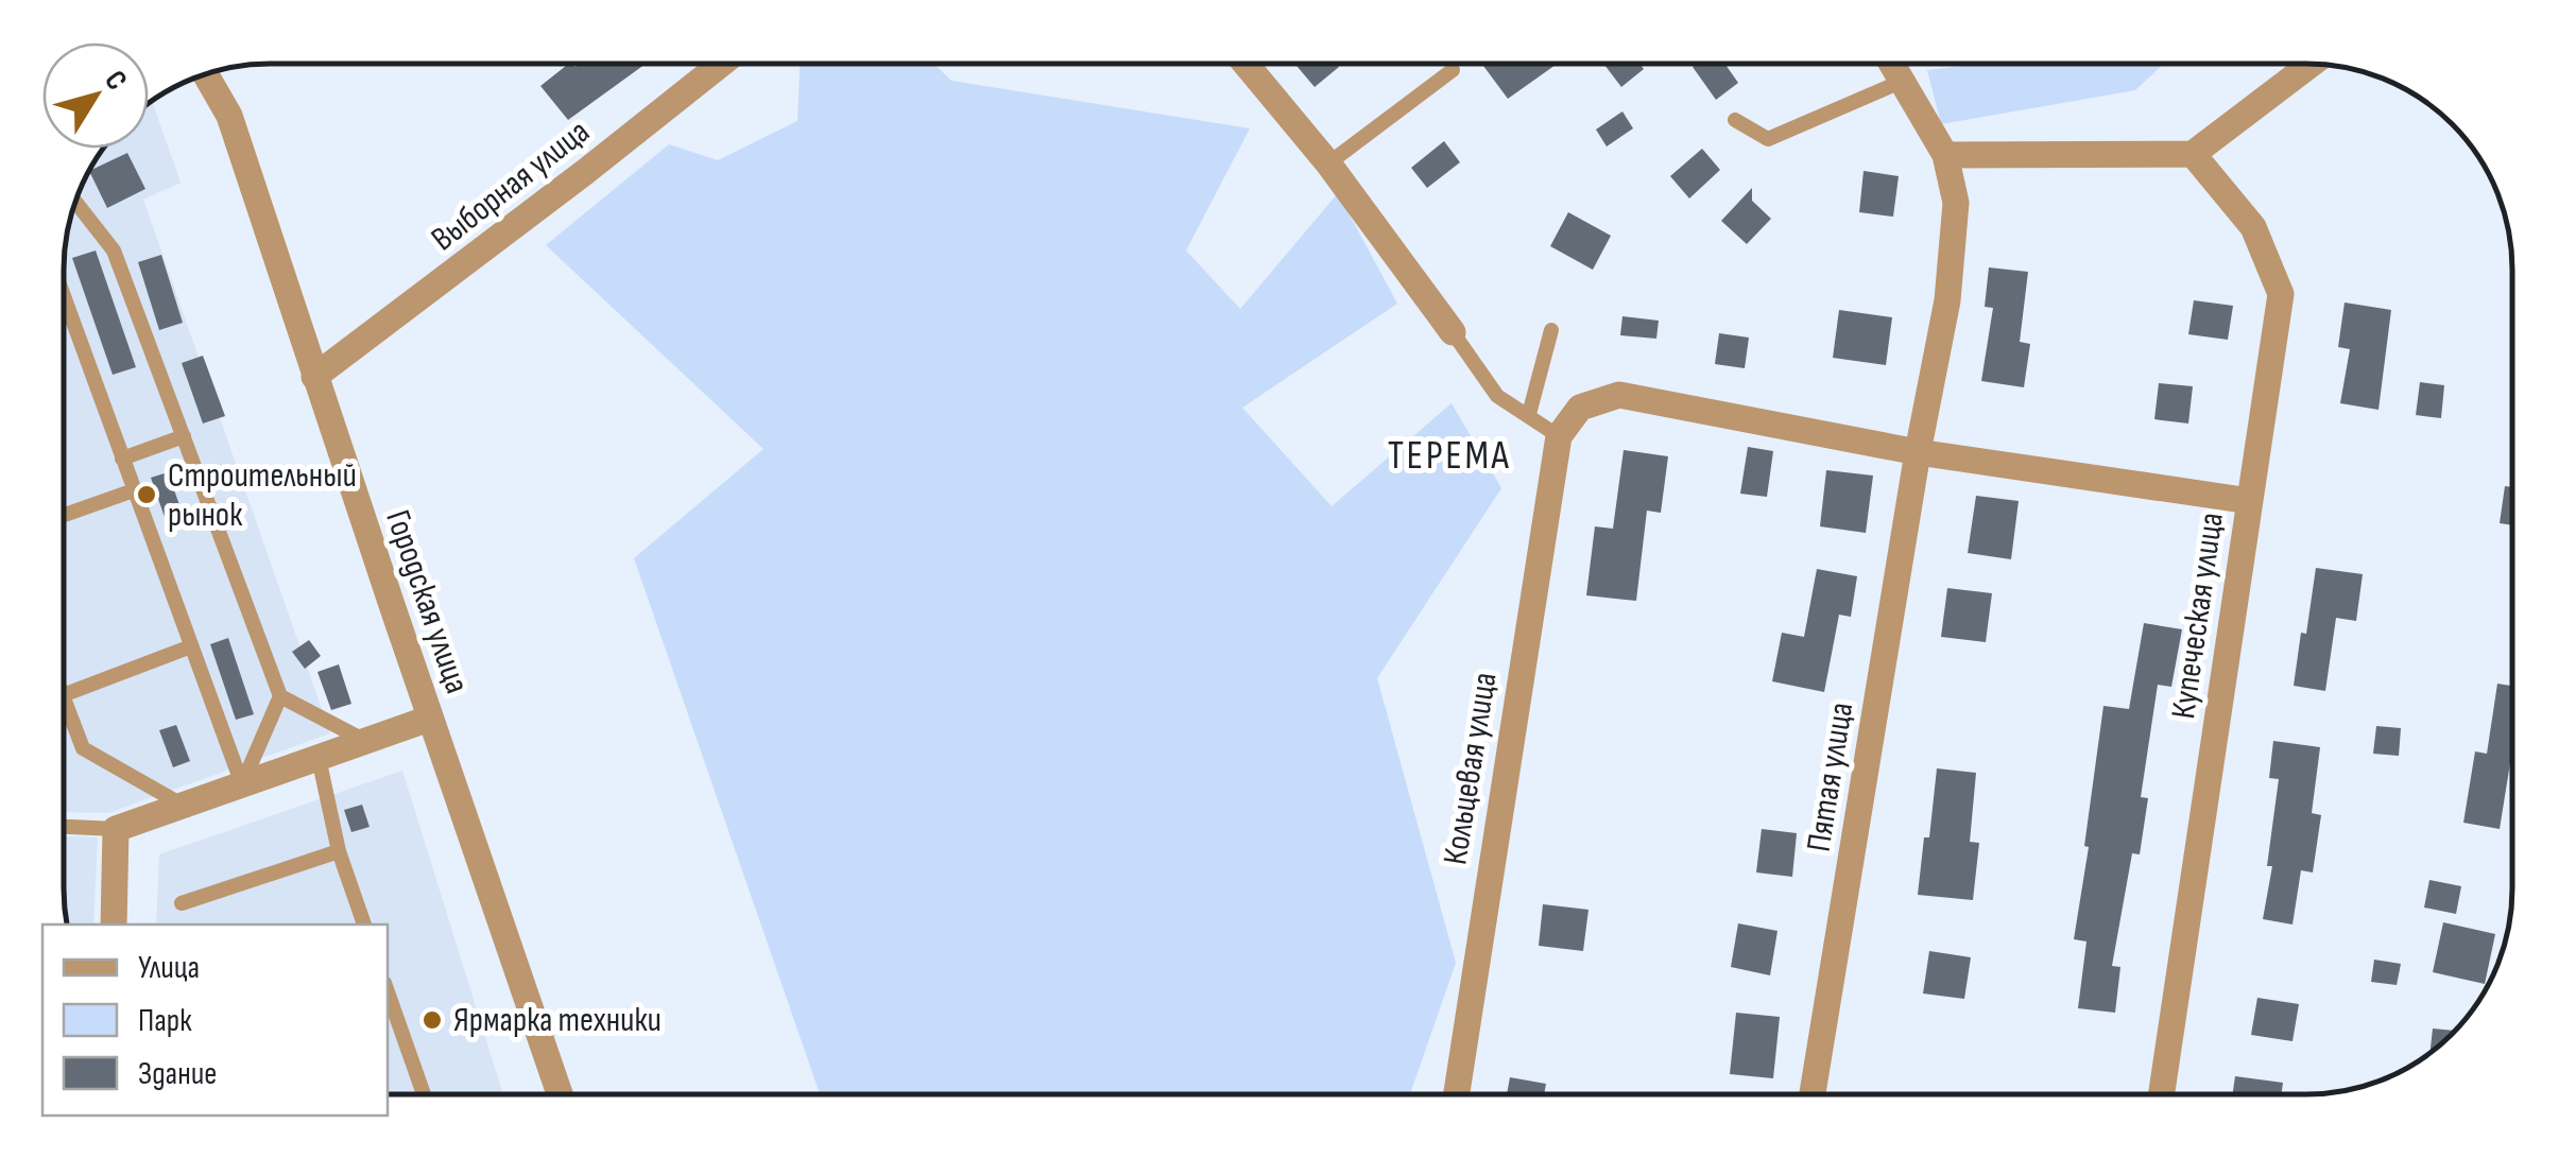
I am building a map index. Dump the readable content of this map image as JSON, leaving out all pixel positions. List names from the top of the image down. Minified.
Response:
{"streets":{"street":["Выборная улица","Городская улица","Купеческая улица","Кольцевая улица","Пятая улица"]},"crossings":[["Выборная улица","Городская улица"]],"districts":["ТЕРЕМА"],"places":["Строительный рынок","Ярмарка техники"],"legend":["Улица","Парк","Здание"],"north":"top right"}
